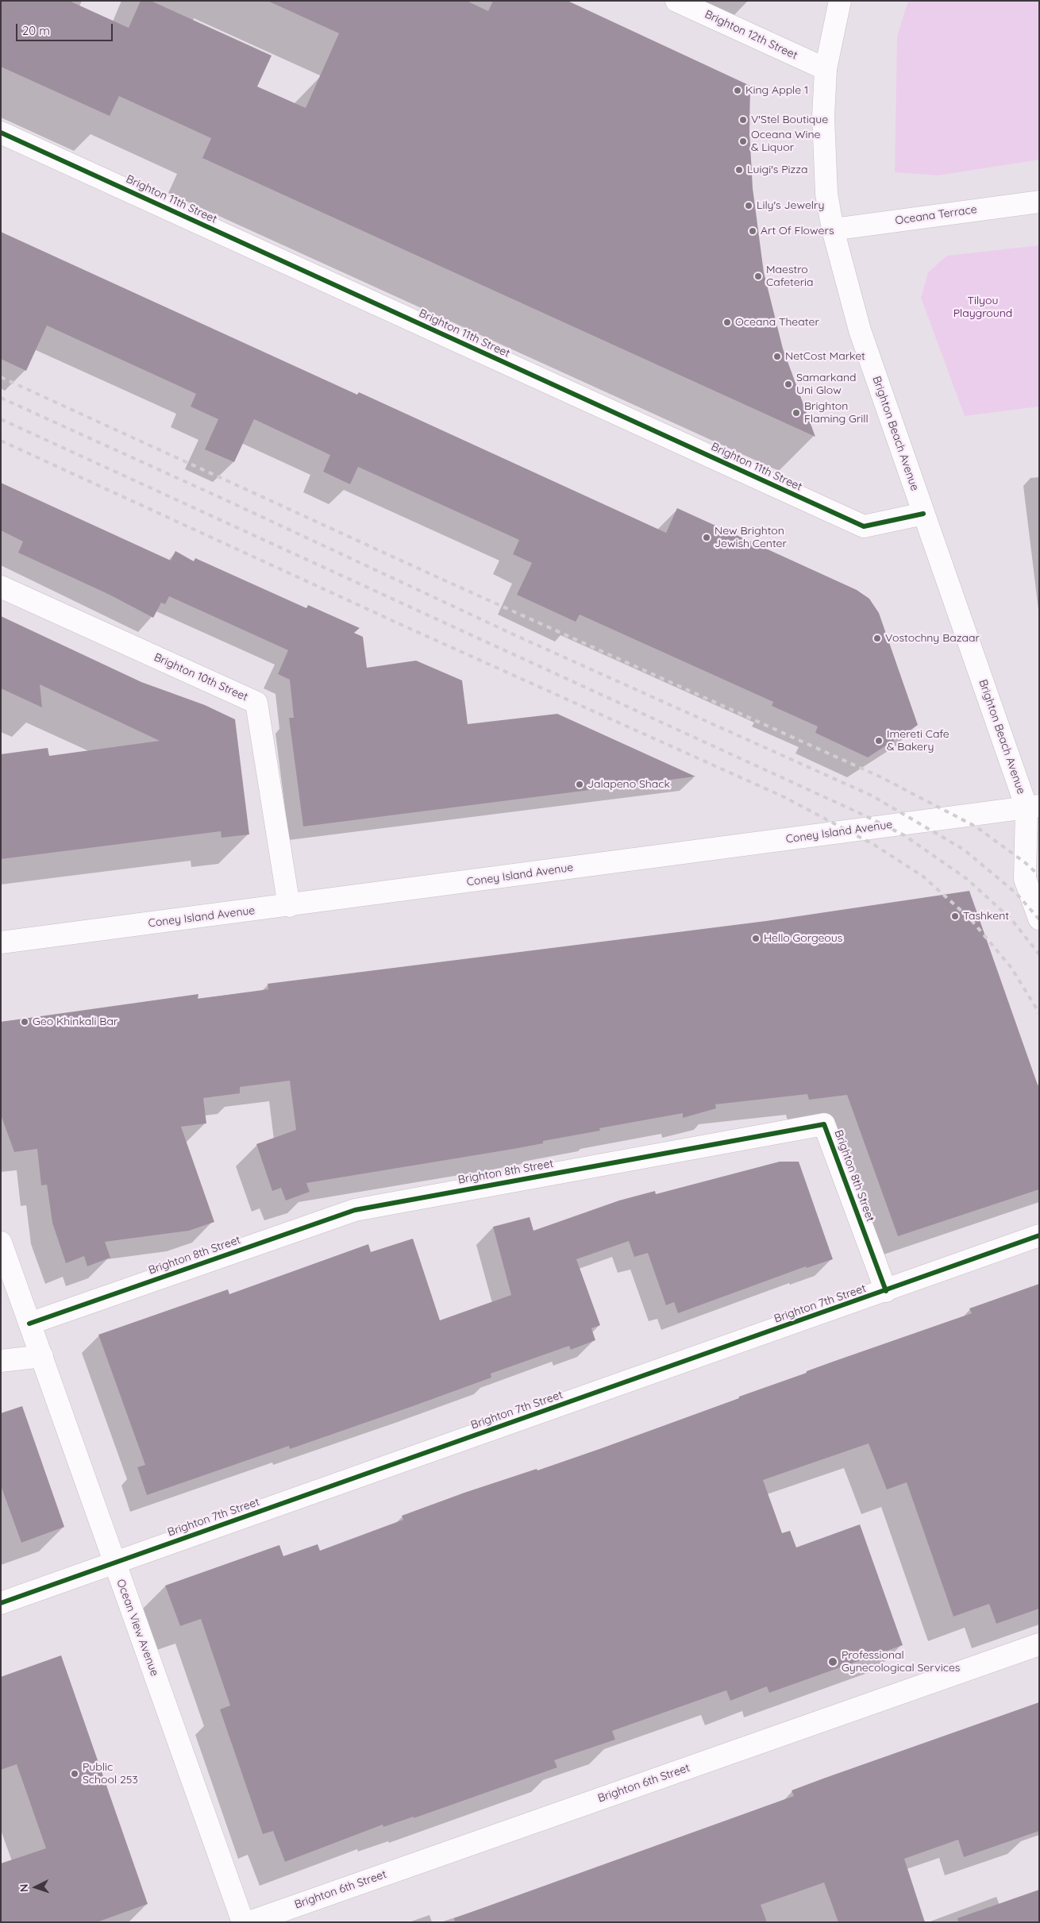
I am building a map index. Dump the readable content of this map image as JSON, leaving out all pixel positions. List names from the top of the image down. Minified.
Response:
{"streets":{"street":["Brighton 12th Street","Brighton 11th Street","Oceana Terrace","Brighton Beach Avenue","Brighton 10th Street","Coney Island Avenue","Brighton 8th Street","Brighton 7th Street","Ocean View Avenue","Brighton 6th Street"]},"crossings":[["Brighton 12th Street","Brighton Beach Avenue"],["Brighton 11th Street","Brighton Beach Avenue"],["Oceana Terrace","Brighton Beach Avenue"],["Brighton Beach Avenue","Coney Island Avenue"],["Brighton 10th Street","Coney Island Avenue"],["Brighton 8th Street","Brighton 7th Street"],["Brighton 8th Street","Ocean View Avenue"],["Brighton 7th Street","Ocean View Avenue"]],"parks":["Tilyou Playground"],"places":["King Apple 1","V'Stel Boutique","Oceana Wine & Liquor","Luigi's Pizza","Lily's Jewelry","Art Of Flowers","Maestro Cafeteria","Oceana Theater","NetCost Market","Samarkand Uni Glow","Brighton Flaming Grill","New Brighton Jewish Center","Vostochny Bazaar","Imereti Cafe & Bakery","Jalapeno Shack","Tashkent","Hello Gorgeous","Geo Khinkali Bar","Professional Gynecological Services","Public School 253"],"scale_bar":"20 m","north":"left"}
